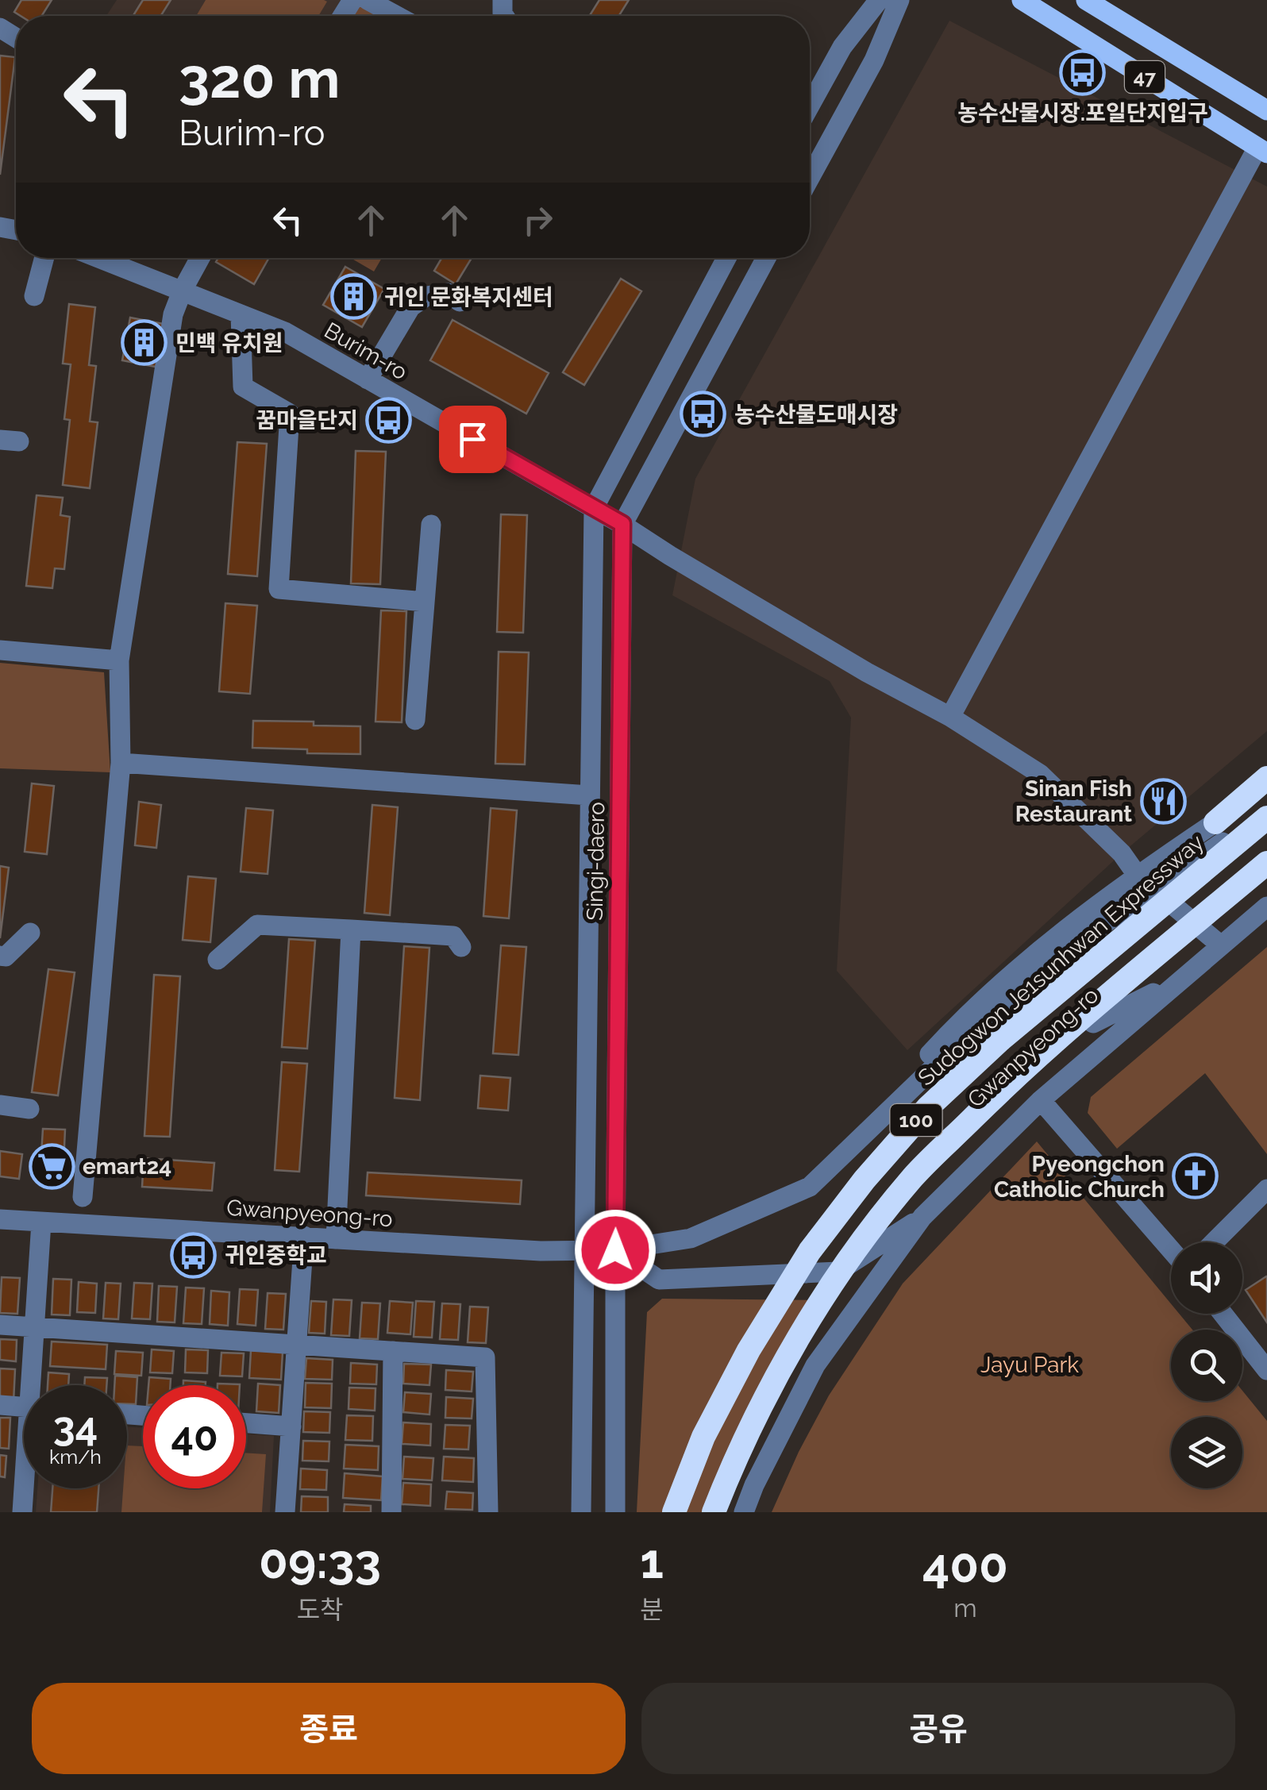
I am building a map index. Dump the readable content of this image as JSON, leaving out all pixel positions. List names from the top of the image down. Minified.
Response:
{"streets":{"highway":["Sudogwon Je1sunhwan Expressway","100"],"main road":["47"],"street":["Burim-ro","Singi-daero","Gwanpyeong-ro"]},"crossings":[["Burim-ro","Singi-daero"],["Burim-ro","Gwanpyeong-ro"],["Singi-daero","Gwanpyeong-ro"],["Sudogwon Je1sunhwan Expressway","Gwanpyeong-ro"]],"parks":["Jayu Park"],"places":{"bus stop":["농수산물시장.포일단지입구","농수산물도매시장","꿈마을단지","귀인중학교"],"building":["귀인 문화복지센터","민백 유치원"],"restaurant":["Sinan Fish Restaurant"],"supermarket":["emart24"],"church":["Pyeongchon Catholic Church"]},"page":{"turn":["320 m","Burim-ro"],"speed":"34 km/h","limit":"40","eta":["09:33","도착","1","분","400","m"],"buttons":["종료","공유"]}}
